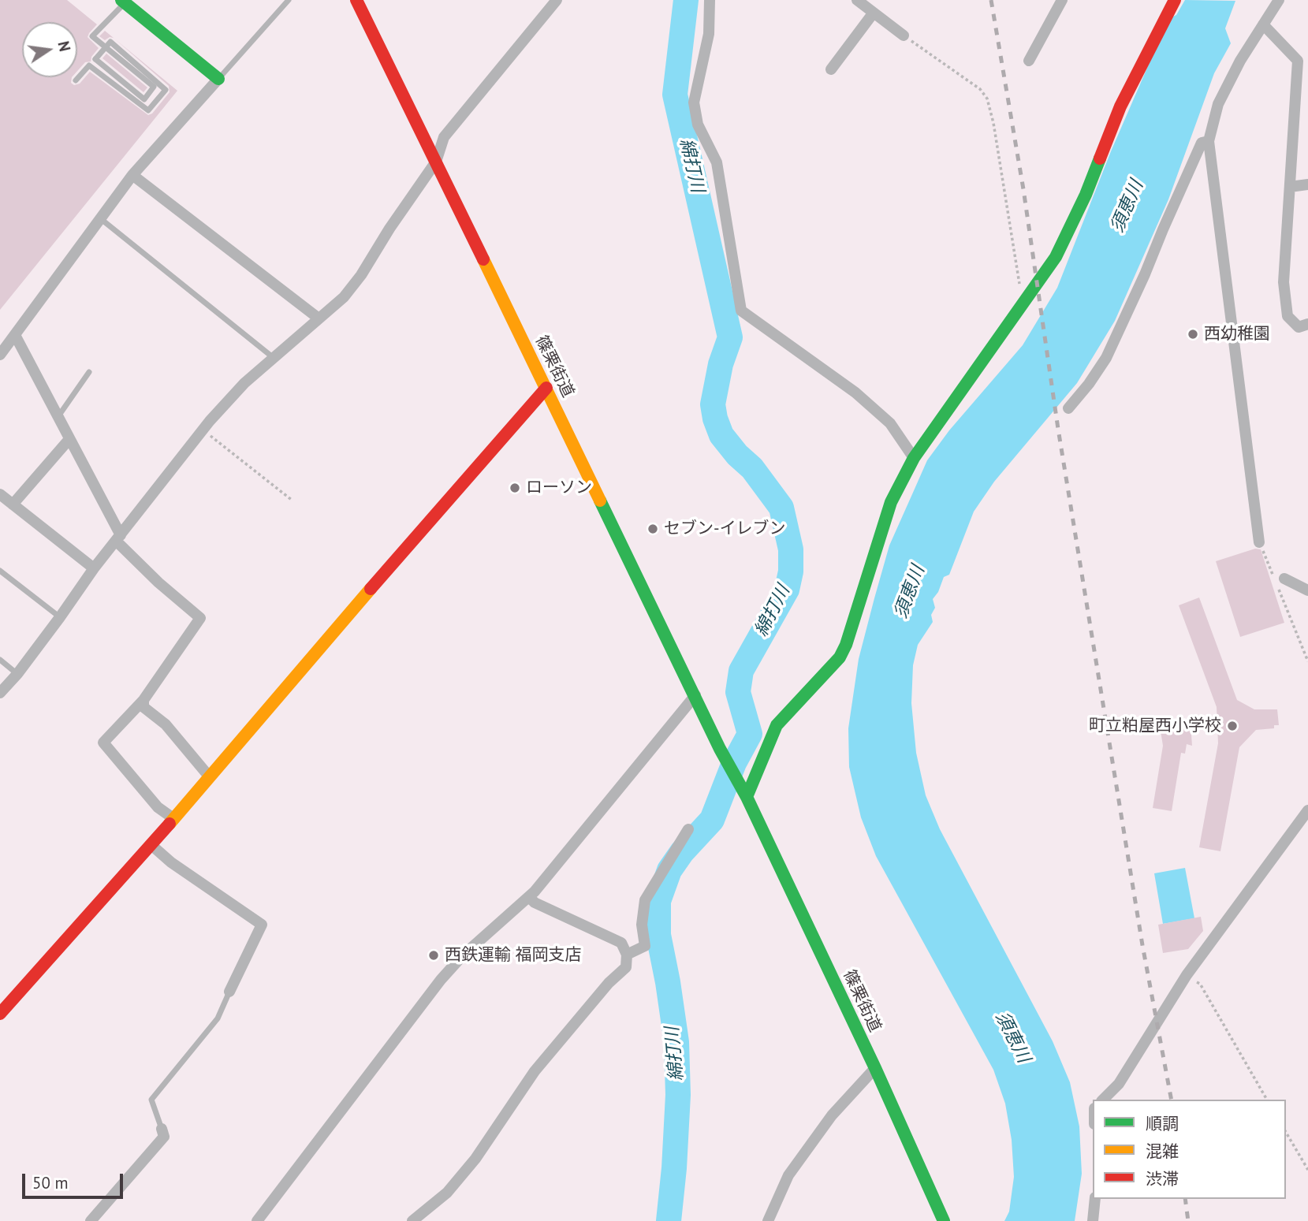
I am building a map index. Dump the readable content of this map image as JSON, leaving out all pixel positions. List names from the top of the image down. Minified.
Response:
{"streets":{"street":["篠栗街道"]},"water":["綿打川","須恵川"],"places":["西幼稚園","ローソン","セブン-イレブン","町立粕屋西小学校","西鉄運輸 福岡支店"],"legend":["順調","混雑","渋滞"],"scale_bar":"50 m","north":"right"}
